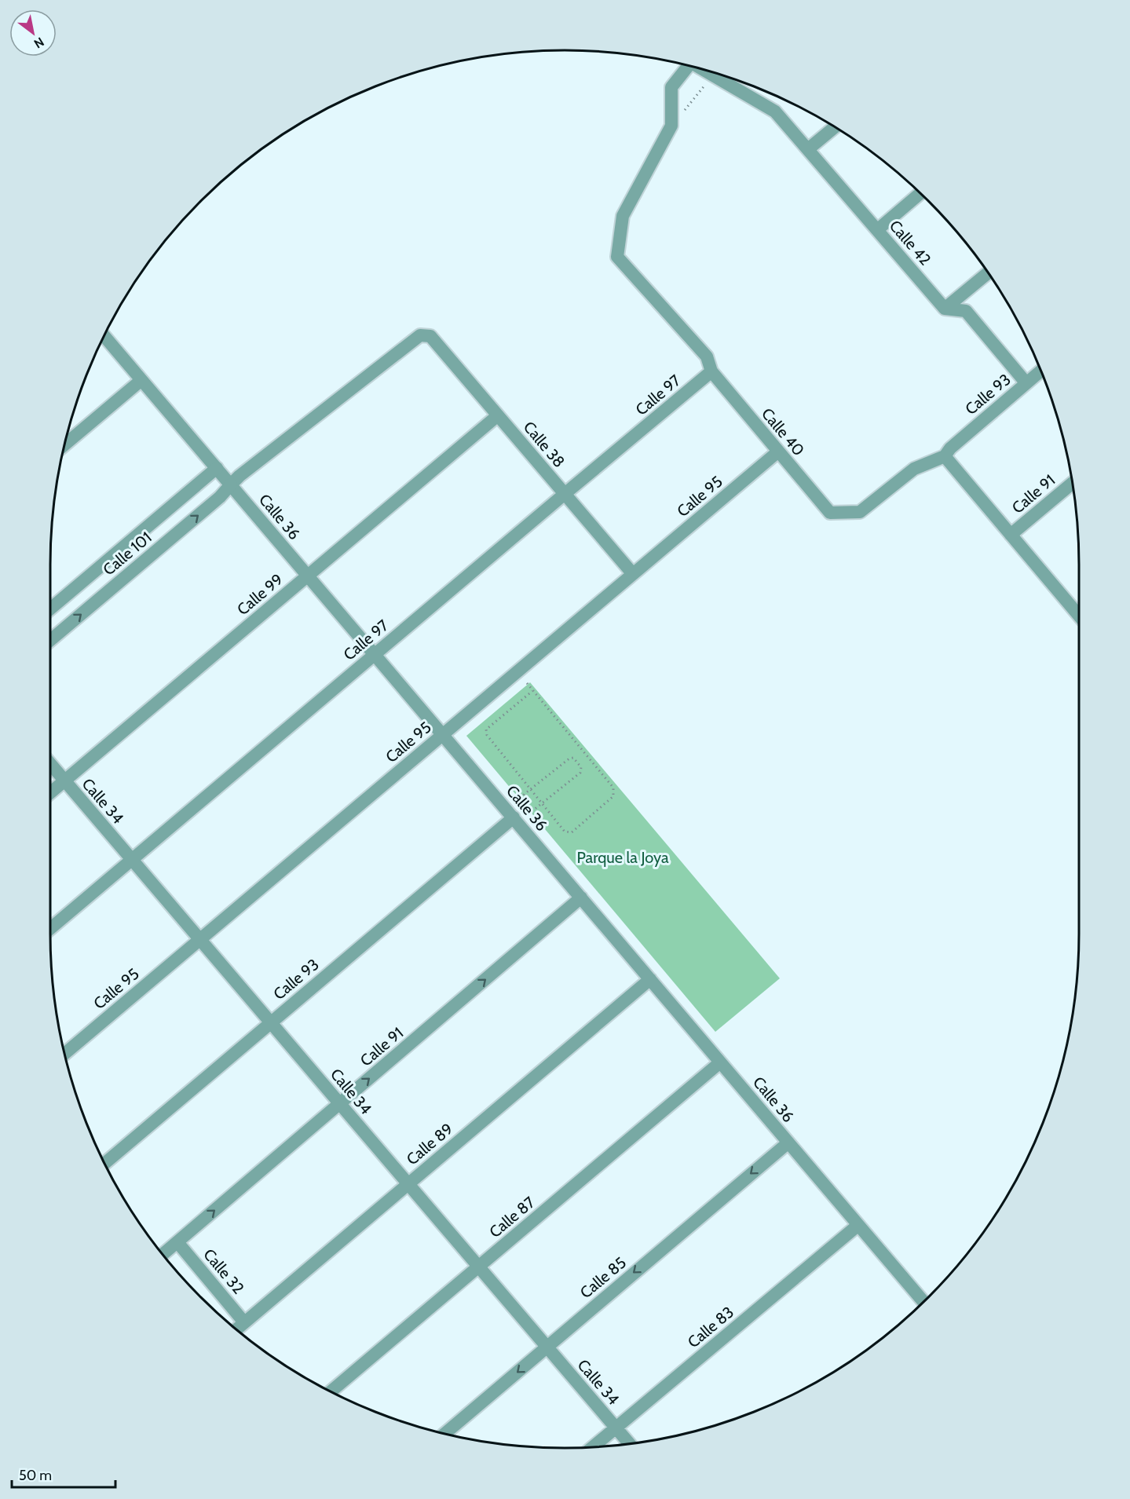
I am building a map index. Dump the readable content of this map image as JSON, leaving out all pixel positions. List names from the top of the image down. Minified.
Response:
{"streets":{"street":["Calle 42","Calle 93","Calle 97","Calle 40","Calle 38","Calle 91","Calle 95","Calle 36","Calle 101","Calle 99","Calle 34","Calle 89","Calle 87","Calle 32","Calle 85","Calle 83"]},"crossings":[["Calle 93","Calle 40"],["Calle 93","Calle 36"],["Calle 93","Calle 34"],["Calle 97","Calle 40"],["Calle 97","Calle 38"],["Calle 97","Calle 36"],["Calle 97","Calle 34"],["Calle 40","Calle 95"],["Calle 38","Calle 95"],["Calle 38","Calle 101"],["Calle 38","Calle 99"],["Calle 91","Calle 36"],["Calle 91","Calle 34"],["Calle 91","Calle 32"],["Calle 95","Calle 36"],["Calle 95","Calle 34"],["Calle 36","Calle 101"],["Calle 36","Calle 99"],["Calle 36","Calle 89"],["Calle 36","Calle 87"],["Calle 36","Calle 85"],["Calle 36","Calle 83"],["Calle 99","Calle 34"],["Calle 34","Calle 89"],["Calle 34","Calle 87"],["Calle 34","Calle 85"],["Calle 34","Calle 83"],["Calle 89","Calle 32"]],"one_way":["Calle 91","Calle 85"],"parks":["Parque la Joya"],"scale_bar":"50 m","north":"bottom right"}
